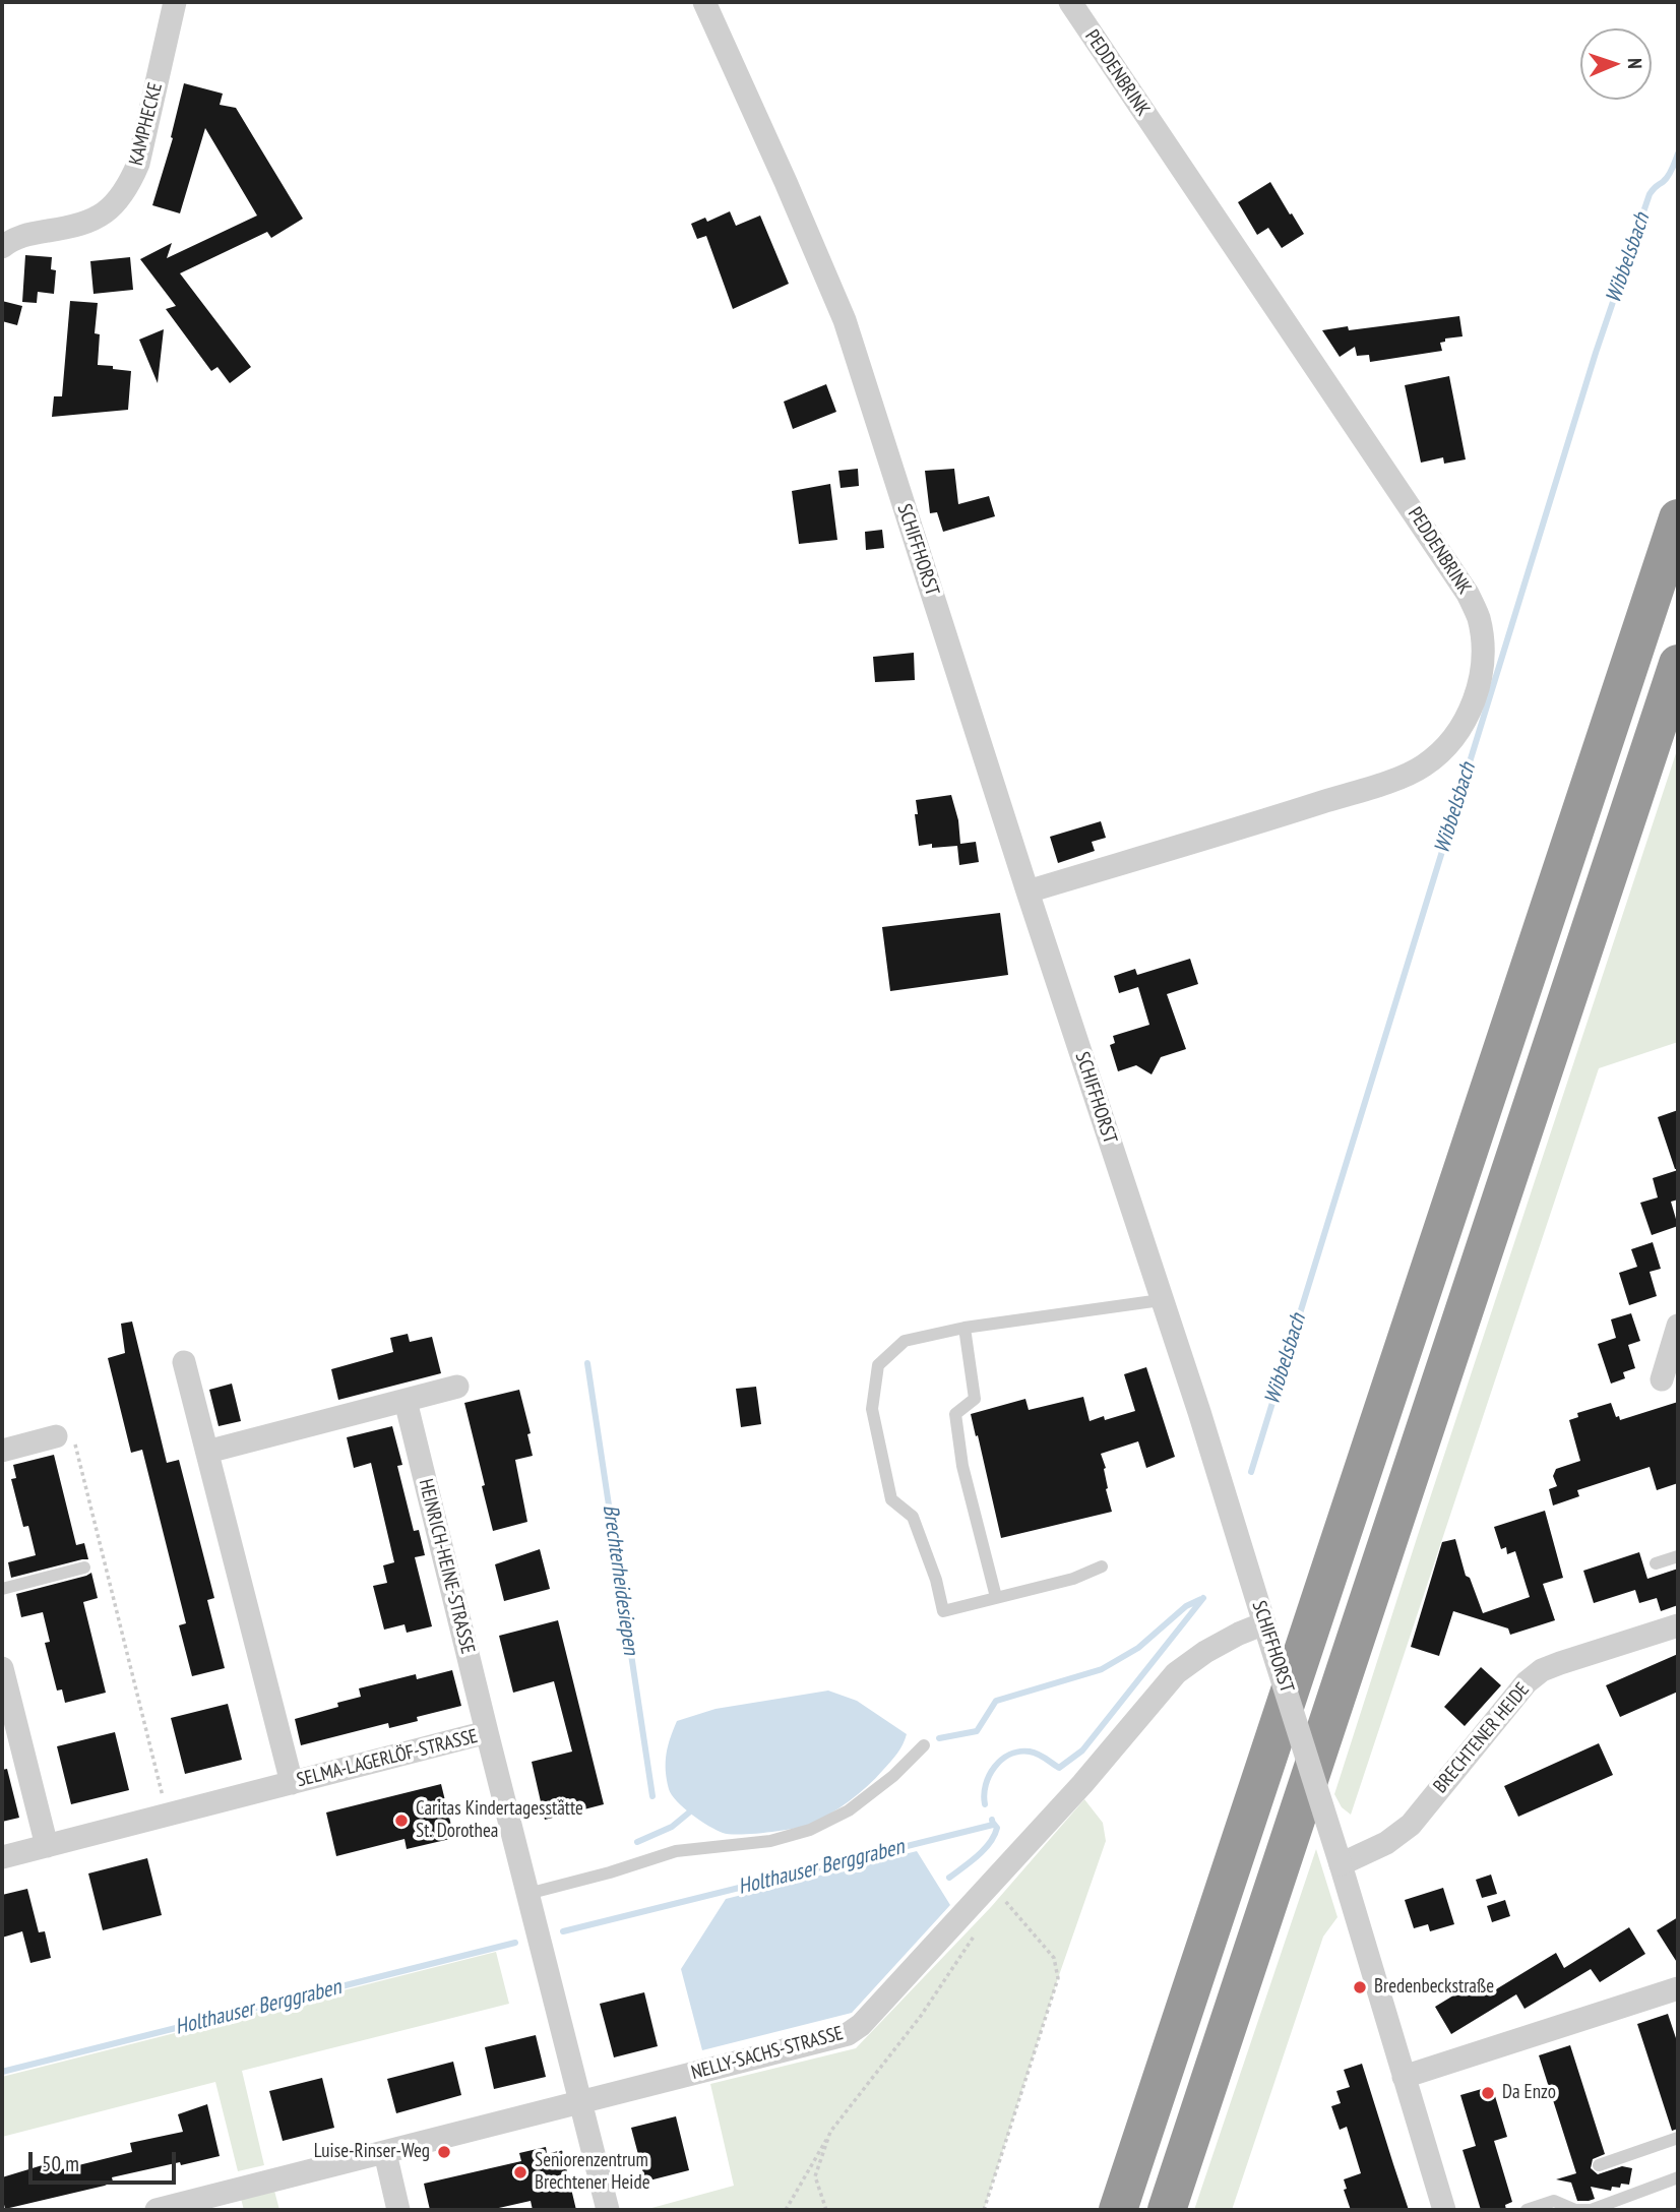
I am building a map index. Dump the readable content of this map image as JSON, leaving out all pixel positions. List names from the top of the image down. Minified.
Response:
{"streets":{"street":["PEDDENBRINK","KAMPHECKE","SCHIFFHORST","HEINRICH-HEINE-STRASSE","BRECHTENER HEIDE","SELMA-LAGERLÖF-STRASSE","NELLY-SACHS-STRASSE"]},"crossings":[["PEDDENBRINK","SCHIFFHORST"],["SCHIFFHORST","BRECHTENER HEIDE"],["SCHIFFHORST","NELLY-SACHS-STRASSE"],["HEINRICH-HEINE-STRASSE","SELMA-LAGERLÖF-STRASSE"],["SELMA-LAGERLÖF-STRASSE","NELLY-SACHS-STRASSE"]],"water":["Wibbelsbach","Brechterheidesiepen","Holthauser Berggraben"],"places":["Caritas Kindertagesstätte St. Dorothea","Bredenbeckstraße","Da Enzo","Luise-Rinser-Weg","Seniorenzentrum Brechtener Heide"],"scale_bar":"50 m","north":"right"}
